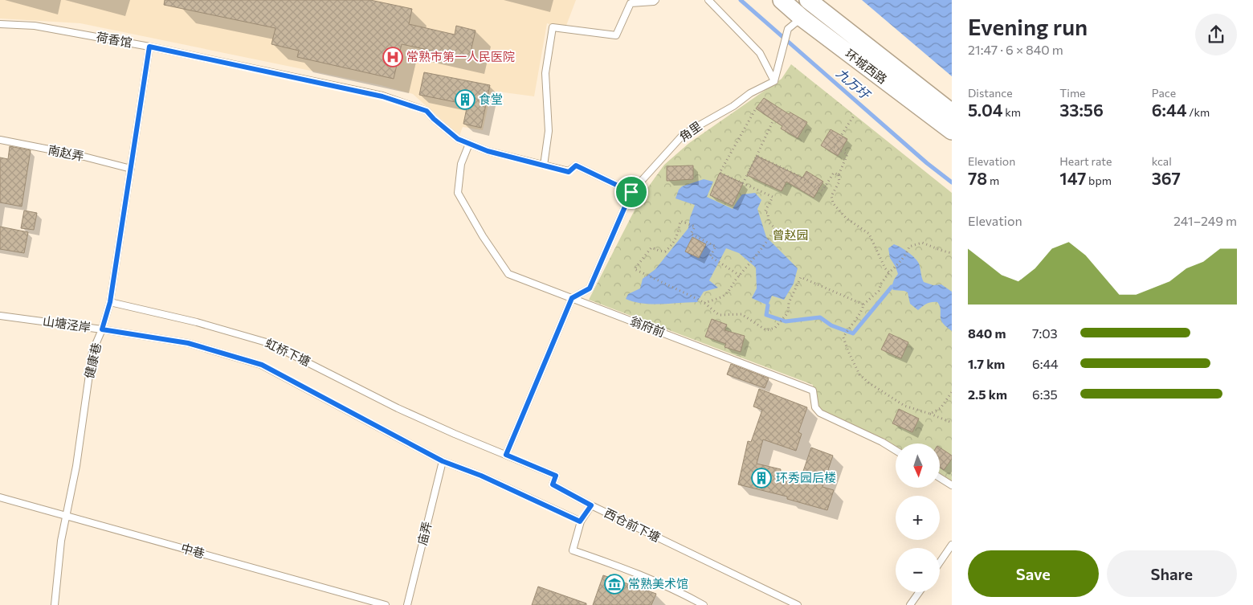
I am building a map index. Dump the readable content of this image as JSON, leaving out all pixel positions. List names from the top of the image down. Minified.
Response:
{"streets":{"main road":["环城西路"],"lane":["荷香馆","角里","南赵弄","山塘泾岸","翁府前","虹桥下塘","健康巷","西仓前下塘","庙弄","中巷"]},"crossings":[["荷香馆","角里"],["荷香馆","翁府前"],["荷香馆","健康巷"],["角里","翁府前"],["南赵弄","健康巷"],["山塘泾岸","健康巷"],["山塘泾岸","庙弄"],["虹桥下塘","健康巷"],["虹桥下塘","西仓前下塘"],["健康巷","中巷"]],"water":["九万圩"],"parks":["曾赵园"],"places":{"hospital":["常熟市第一人民医院"],"building":["食堂","环秀园后楼"],"museum":["常熟美术馆"]},"north":"bottom","page":{"heading":["Evening run","21:47 · 6 × 840 m"],"stats":[["Distance","5.04 km"],["Time","33:56"],["Pace","6:44 /km"],["Elevation","78 m"],["Heart rate","147 bpm"],["kcal","367"]],"chart":["Elevation","241–249 m"],"list":[{"name":"840 m","note":"7:03"},{"name":"1.7 km","note":"6:44"},{"name":"2.5 km","note":"6:35"}],"map_buttons":["+","−"],"buttons":["Save","Share"]}}
